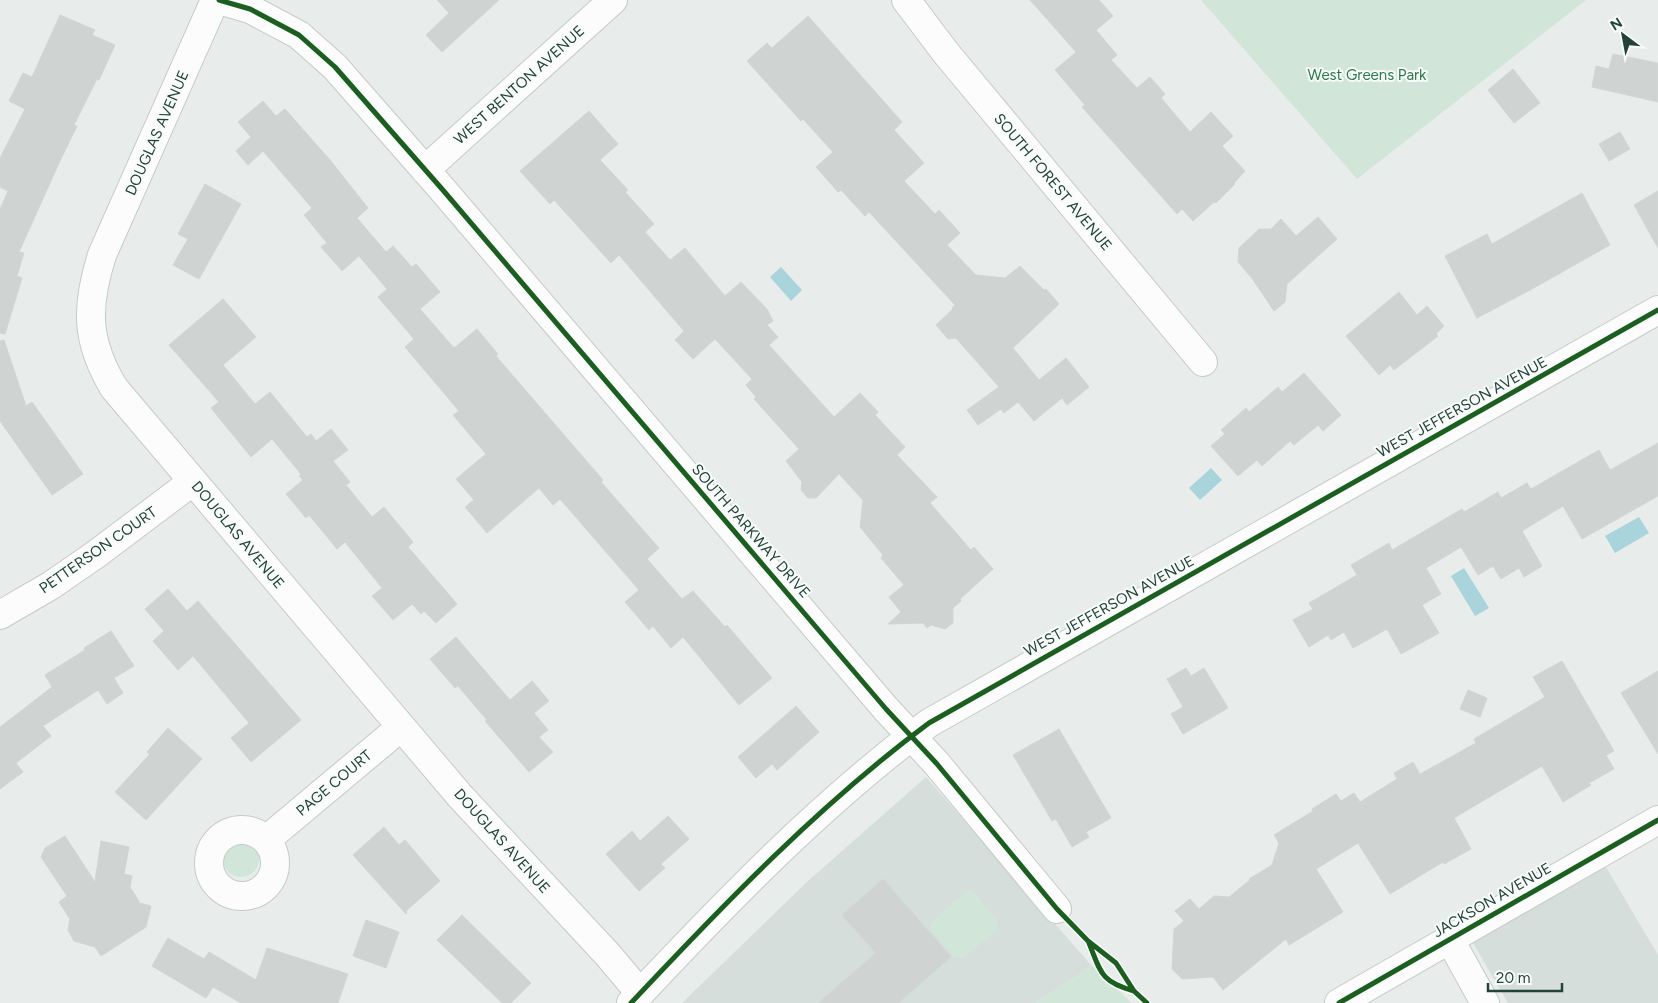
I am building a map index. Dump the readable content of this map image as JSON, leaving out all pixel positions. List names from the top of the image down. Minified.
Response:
{"streets":{"street":["WEST BENTON AVENUE","DOUGLAS AVENUE","SOUTH FOREST AVENUE","WEST JEFFERSON AVENUE","SOUTH PARKWAY DRIVE","PETTERSON COURT","PAGE COURT","JACKSON AVENUE"]},"crossings":[["WEST BENTON AVENUE","SOUTH PARKWAY DRIVE"],["DOUGLAS AVENUE","WEST JEFFERSON AVENUE"],["DOUGLAS AVENUE","PETTERSON COURT"],["DOUGLAS AVENUE","PAGE COURT"],["WEST JEFFERSON AVENUE","SOUTH PARKWAY DRIVE"]],"parks":["West Greens Park"],"scale_bar":"20 m","north":"top left"}
